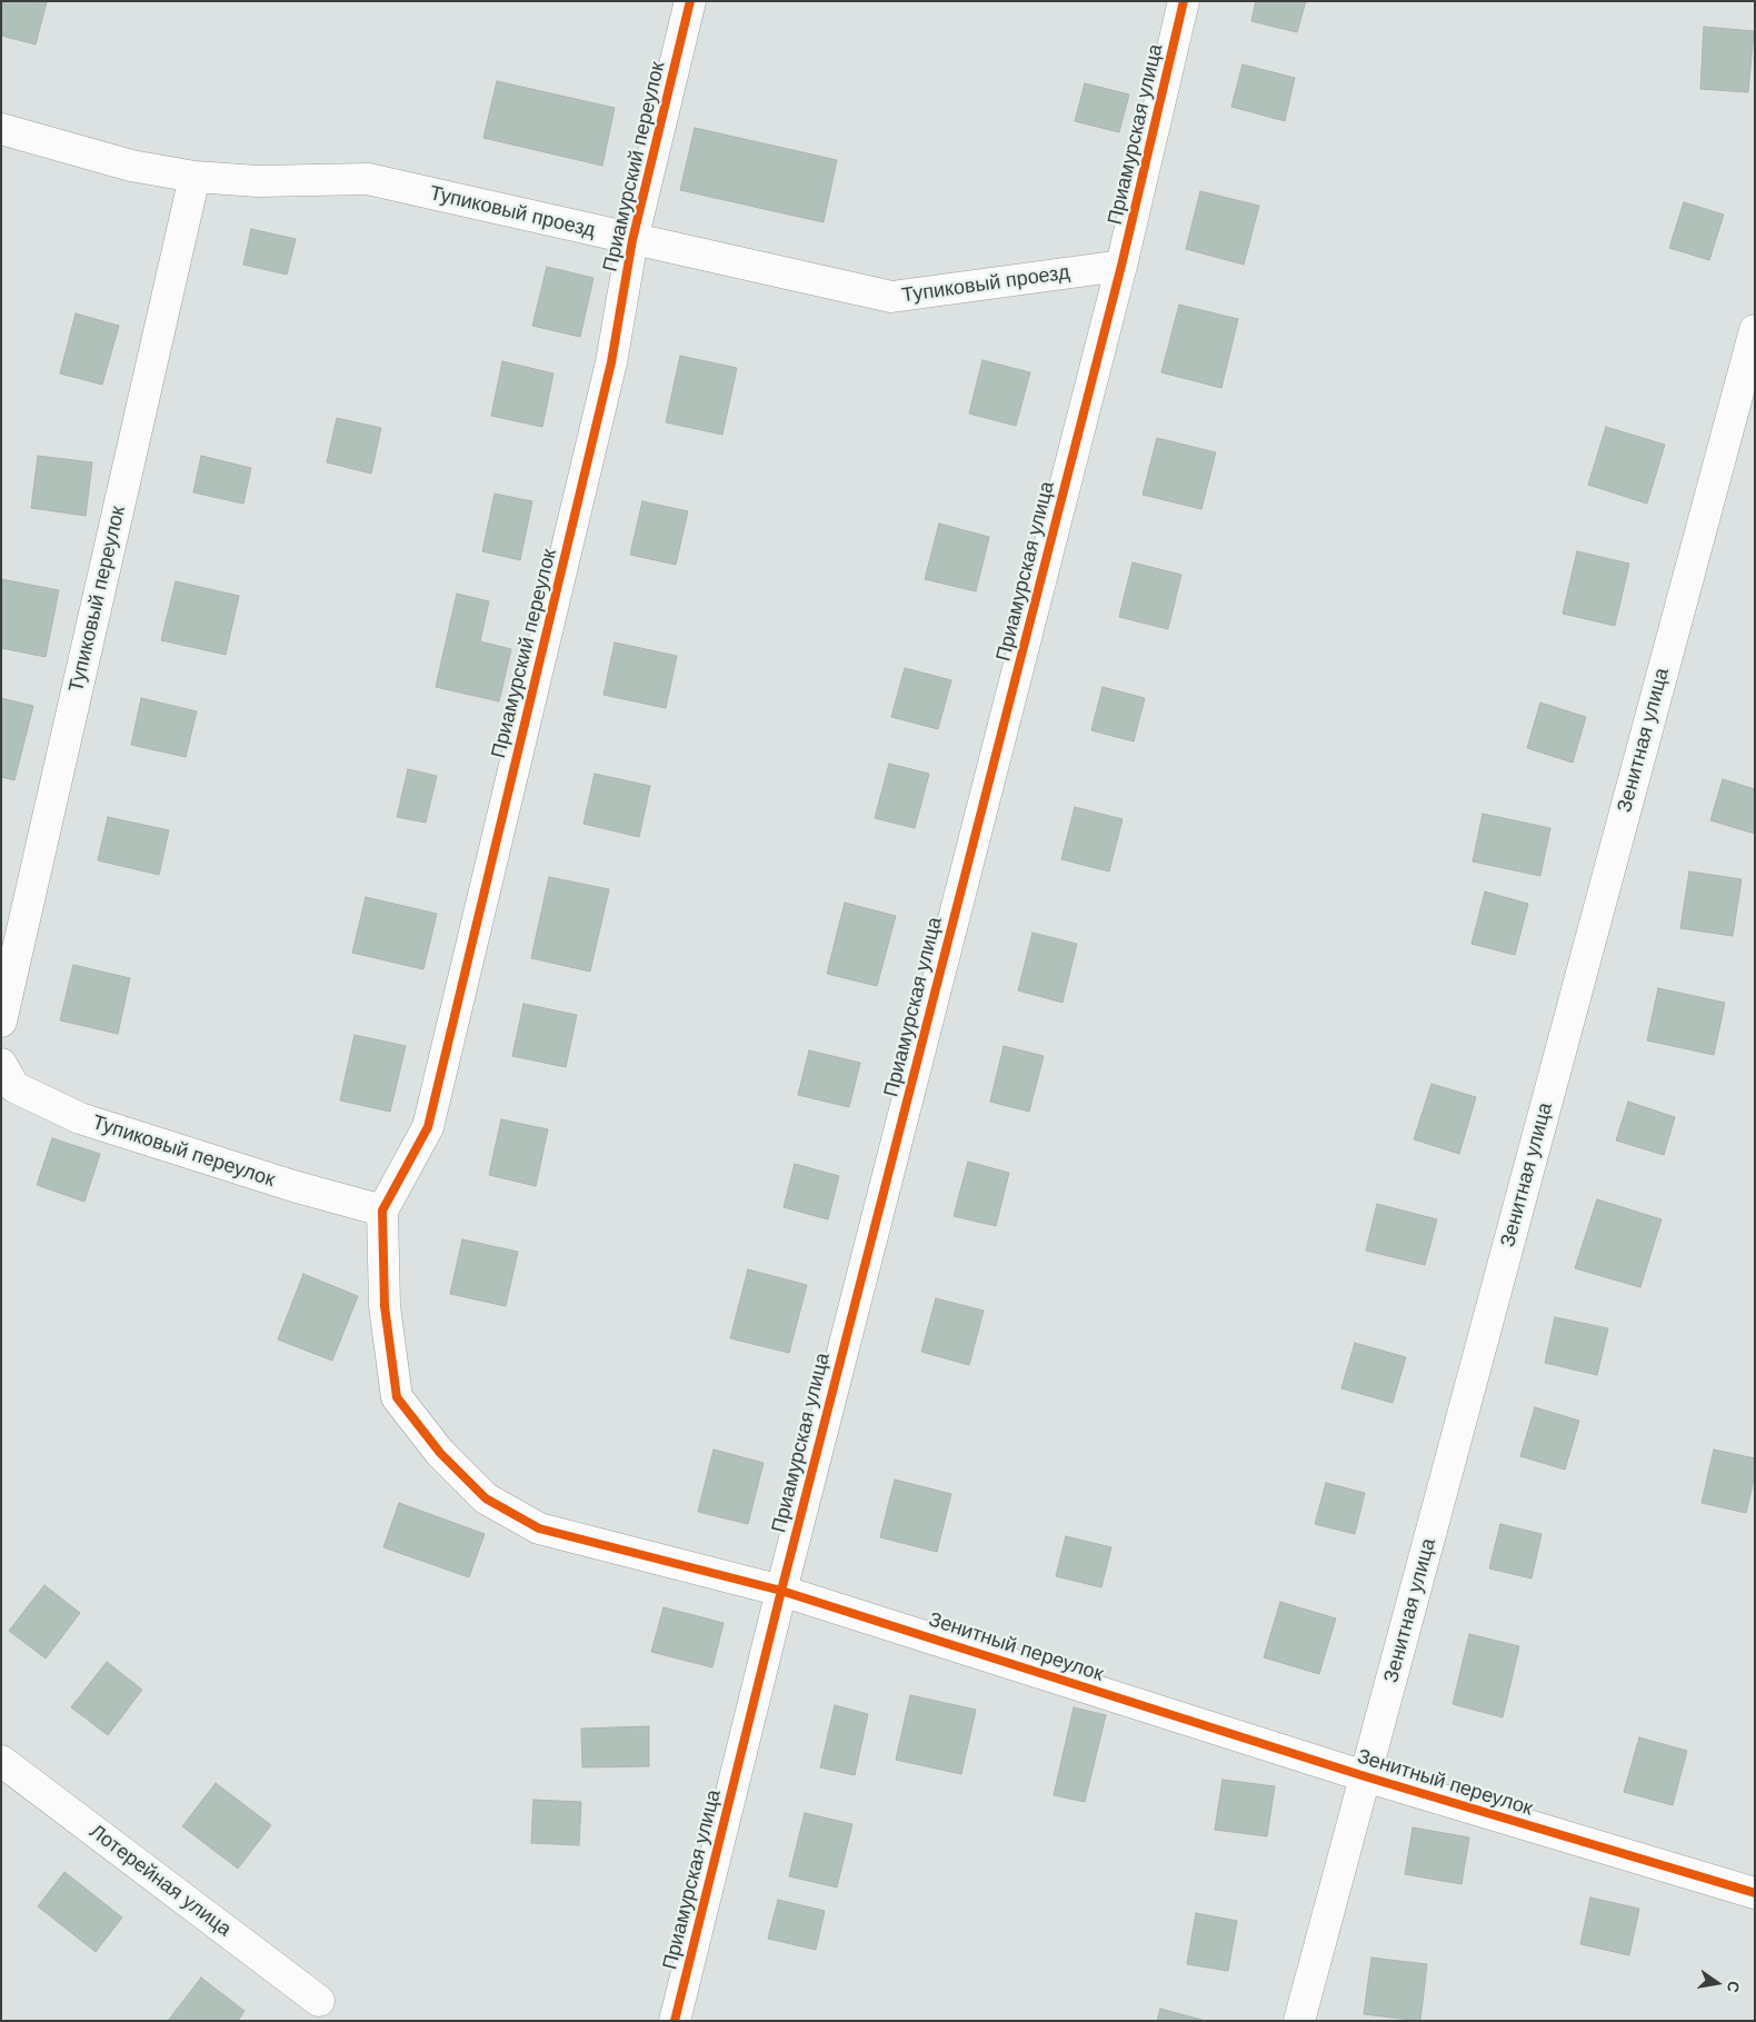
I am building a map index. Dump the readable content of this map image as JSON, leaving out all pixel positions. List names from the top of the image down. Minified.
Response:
{"streets":{"street":["Приамурская улица","Приамурский переулок","Тупиковый проезд","Тупиковый переулок","Зенитная улица","Зенитный переулок","Лотерейная улица"]},"crossings":[["Приамурская улица","Тупиковый проезд"],["Приамурская улица","Зенитный переулок"],["Приамурский переулок","Тупиковый проезд"],["Приамурский переулок","Тупиковый переулок"],["Приамурский переулок","Зенитный переулок"],["Тупиковый проезд","Тупиковый переулок"],["Тупиковый переулок","Зенитный переулок"],["Зенитная улица","Зенитный переулок"]],"north":"right"}
